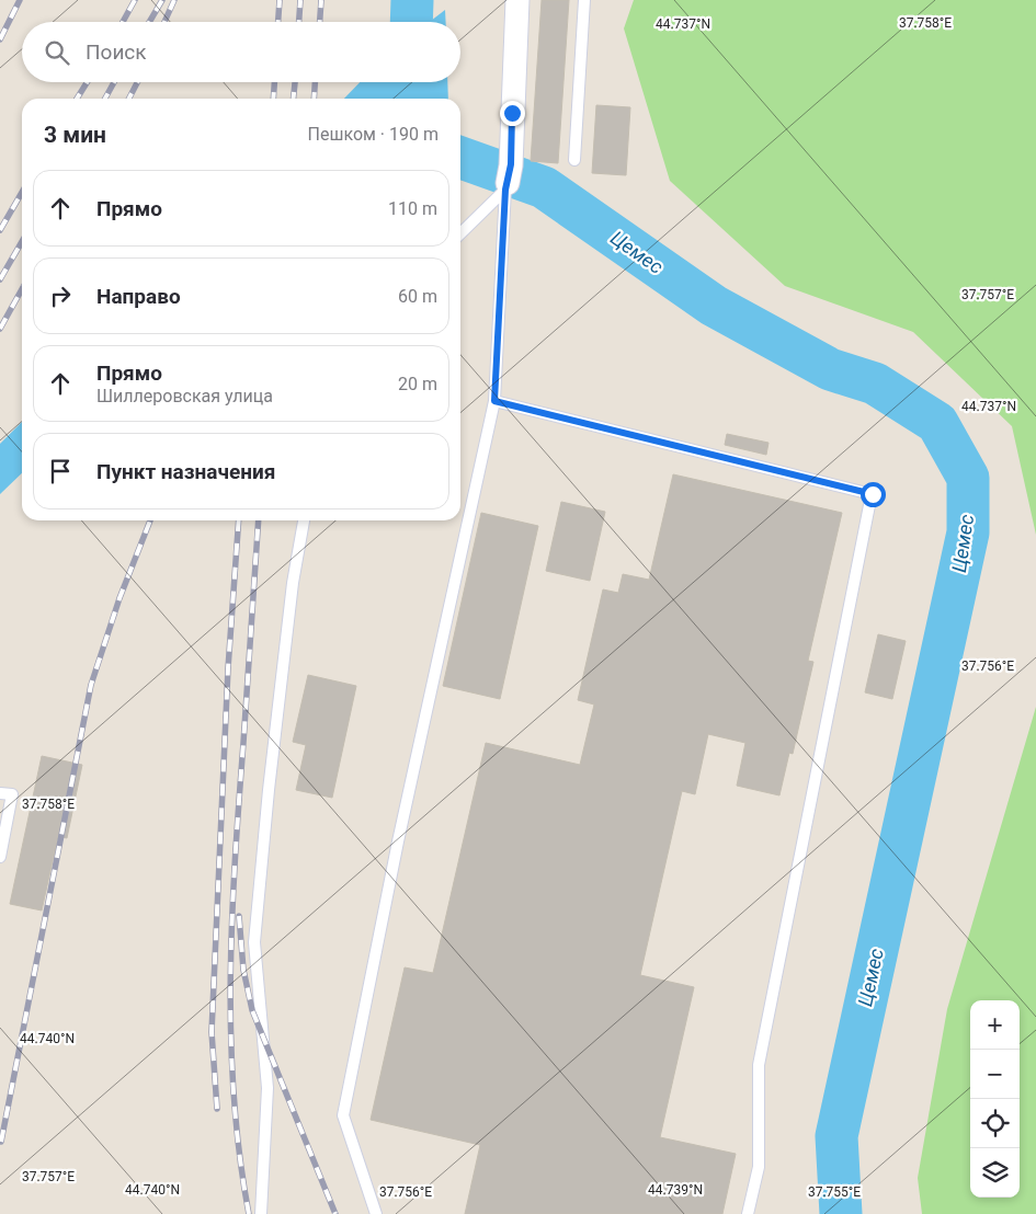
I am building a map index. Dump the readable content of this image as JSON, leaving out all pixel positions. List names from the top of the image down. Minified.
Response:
{"water":["Цемес"],"page":{"search":"Поиск","heading":["3 мин","Пешком · 190 m"],"list":[["Прямо","110 m"],["Направо","60 m"],["Прямо","Шиллеровская улица","20 m"],"Пункт назначения"],"map_buttons":["+","−"]},"coordinates":["37.758°E","44.737°N","37.757°E","37.756°E","44.740°N","44.739°N","37.755°E"]}
